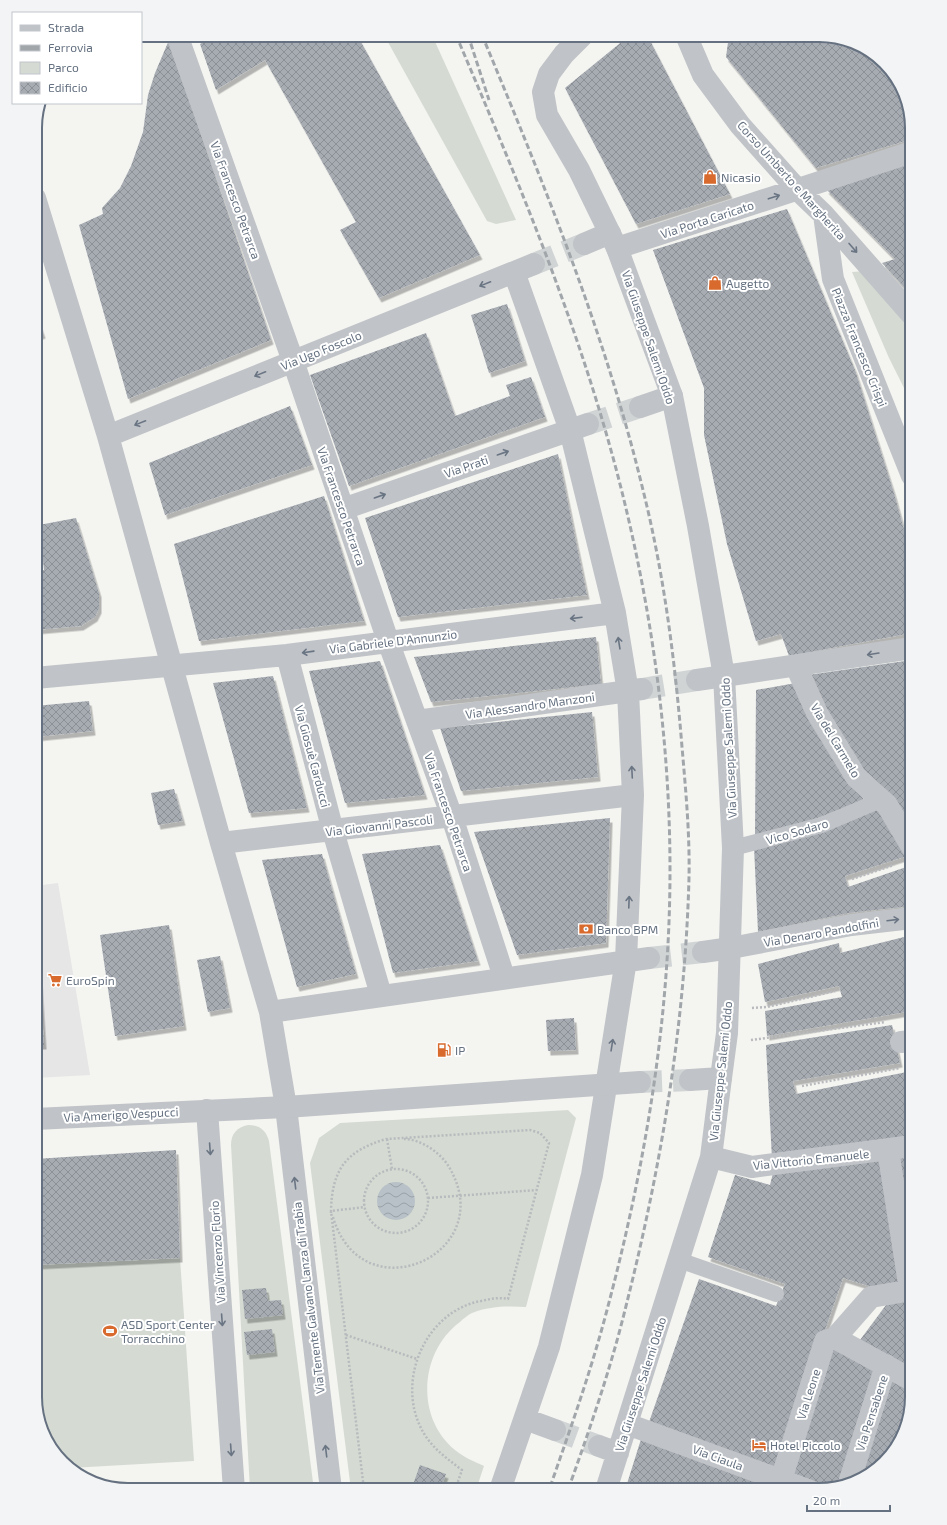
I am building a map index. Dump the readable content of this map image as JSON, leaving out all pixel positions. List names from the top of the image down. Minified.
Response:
{"streets":{"street":["Corso Umberto e Margherita","Via Francesco Petrarca","Via Porta Caricato","Via Giuseppe Salemi Oddo","Piazza Francesco Crispi","Via Ugo Foscolo","Via Prati","Via Gabriele D'Annunzio","Via Alessandro Manzoni","Via del Carmelo","Via Giosuè Carducci","Via Giovanni Pascoli","Via Denaro Pandolfini","Via Amerigo Vespucci","Via Vittorio Emanuele","Via Vincenzo Florio","Via Tenente Galvano Lanza di Trabia","Via Leone","Via Pensabene","Via Ciaula"],"lane":["Vico Sodaro"]},"crossings":[["Corso Umberto e Margherita","Via Porta Caricato"],["Corso Umberto e Margherita","Piazza Francesco Crispi"],["Via Francesco Petrarca","Via Ugo Foscolo"],["Via Francesco Petrarca","Via Prati"],["Via Francesco Petrarca","Via Gabriele D'Annunzio"],["Via Francesco Petrarca","Via Alessandro Manzoni"],["Via Francesco Petrarca","Via Giovanni Pascoli"],["Via Porta Caricato","Via Giuseppe Salemi Oddo"],["Via Giuseppe Salemi Oddo","Vico Sodaro"],["Via Giuseppe Salemi Oddo","Via Denaro Pandolfini"],["Via Giuseppe Salemi Oddo","Via Vittorio Emanuele"],["Via Giuseppe Salemi Oddo","Via Ciaula"],["Via Ugo Foscolo","Via Prati"],["Via Ugo Foscolo","Via Tenente Galvano Lanza di Trabia"],["Via Gabriele D'Annunzio","Via Giosuè Carducci"],["Via Gabriele D'Annunzio","Via Tenente Galvano Lanza di Trabia"],["Via del Carmelo","Vico Sodaro"],["Via Giosuè Carducci","Via Giovanni Pascoli"],["Via Giovanni Pascoli","Via Tenente Galvano Lanza di Trabia"],["Via Amerigo Vespucci","Via Vincenzo Florio"],["Via Amerigo Vespucci","Via Tenente Galvano Lanza di Trabia"],["Via Leone","Via Ciaula"]],"one_way":["Corso Umberto e Margherita","Via Porta Caricato","Via Prati","Via Gabriele D'Annunzio","Via Denaro Pandolfini","Via Vincenzo Florio"],"places":{"shop":["Nicasio","Augetto"],"bank":["Banco BPM"],"supermarket":["EuroSpin"],"fuel station":["IP"],"sports":["ASD Sport Center Torracchino"],"hotel":["Hotel Piccolo"]},"legend":["Strada","Ferrovia","Parco","Edificio"],"scale_bar":"20 m"}
